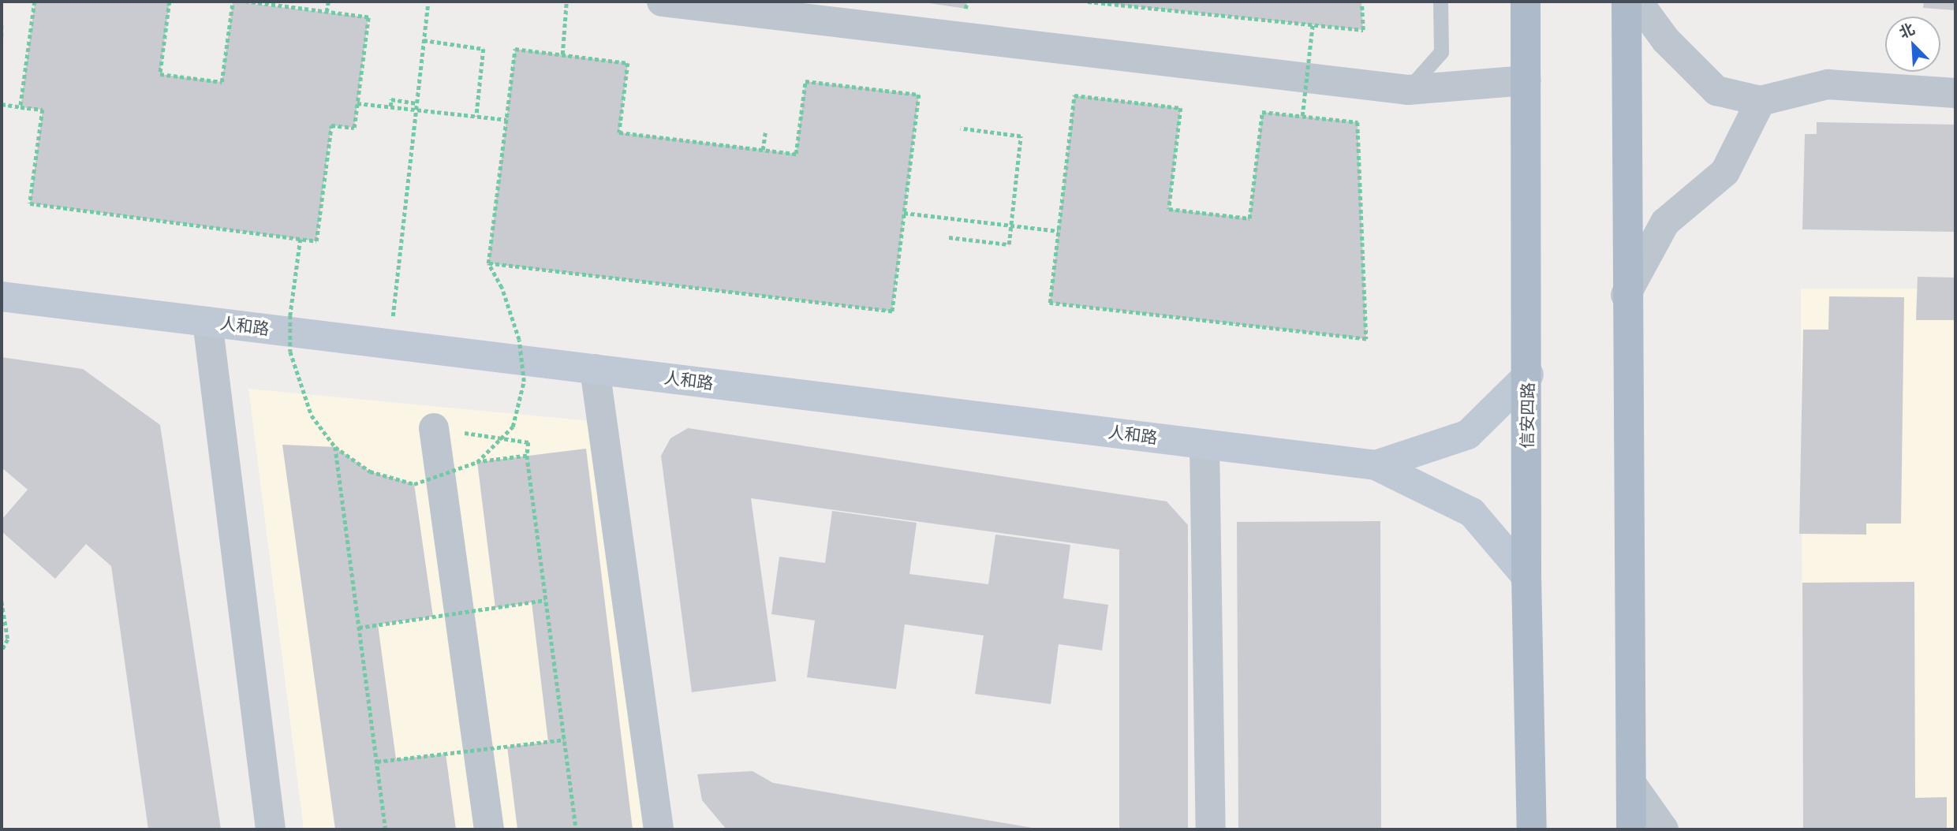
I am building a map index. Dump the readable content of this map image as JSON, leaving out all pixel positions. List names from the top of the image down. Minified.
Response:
{"streets":{"main road":["信安四路"],"street":["人和路"]},"north":"top left"}
